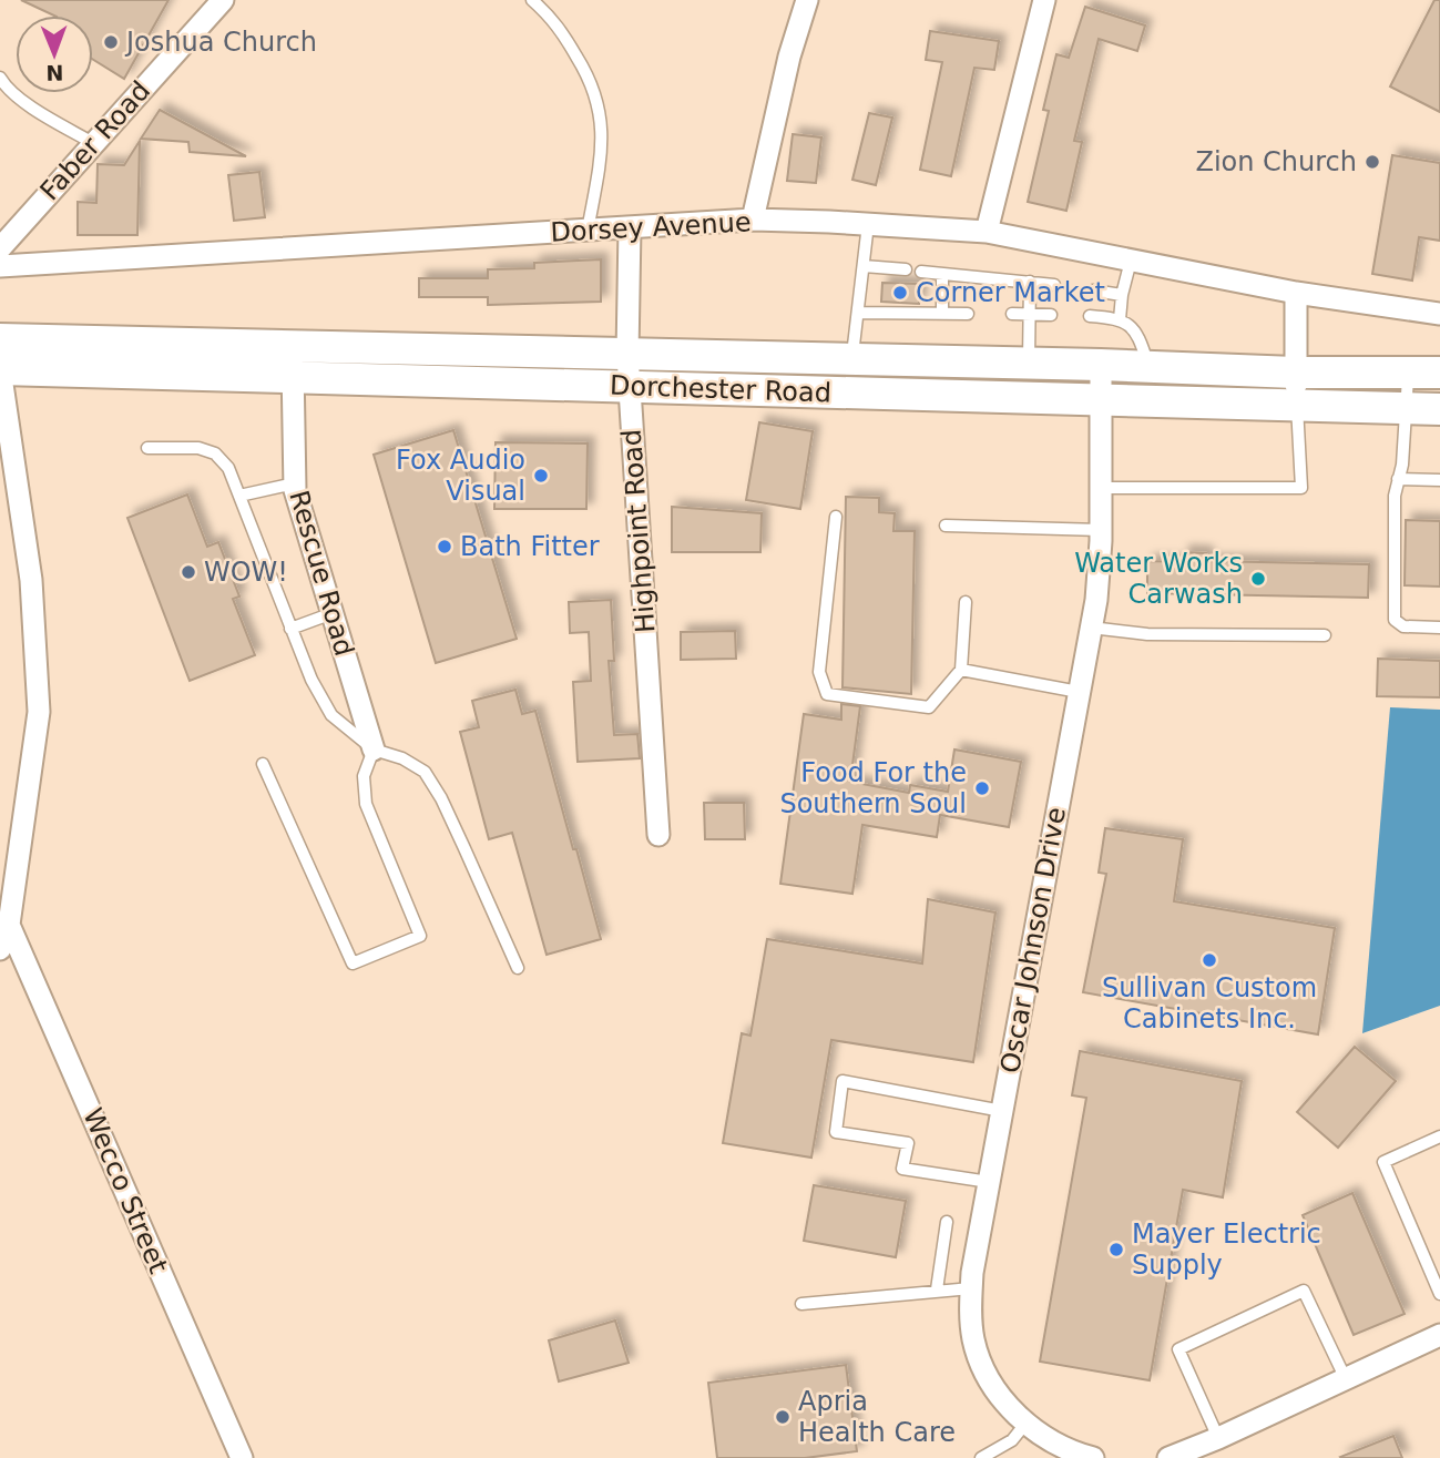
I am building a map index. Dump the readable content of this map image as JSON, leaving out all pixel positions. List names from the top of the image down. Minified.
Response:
{"streets":{"main road":["Dorchester Road"],"street":["Faber Road","Dorsey Avenue","Highpoint Road","Rescue Road","Oscar Johnson Drive","Wecco Street"]},"crossings":[["Dorsey Avenue","Highpoint Road"],["Dorchester Road","Highpoint Road"],["Dorchester Road","Rescue Road"],["Dorchester Road","Oscar Johnson Drive"]],"places":["Joshua Church","Zion Church","Corner Market","Fox Audio Visual","Bath Fitter","WOW!","Water Works Carwash","Food For the Southern Soul","Sullivan Custom Cabinets Inc.","Mayer Electric Supply","Apria Health Care"],"north":"bottom"}
